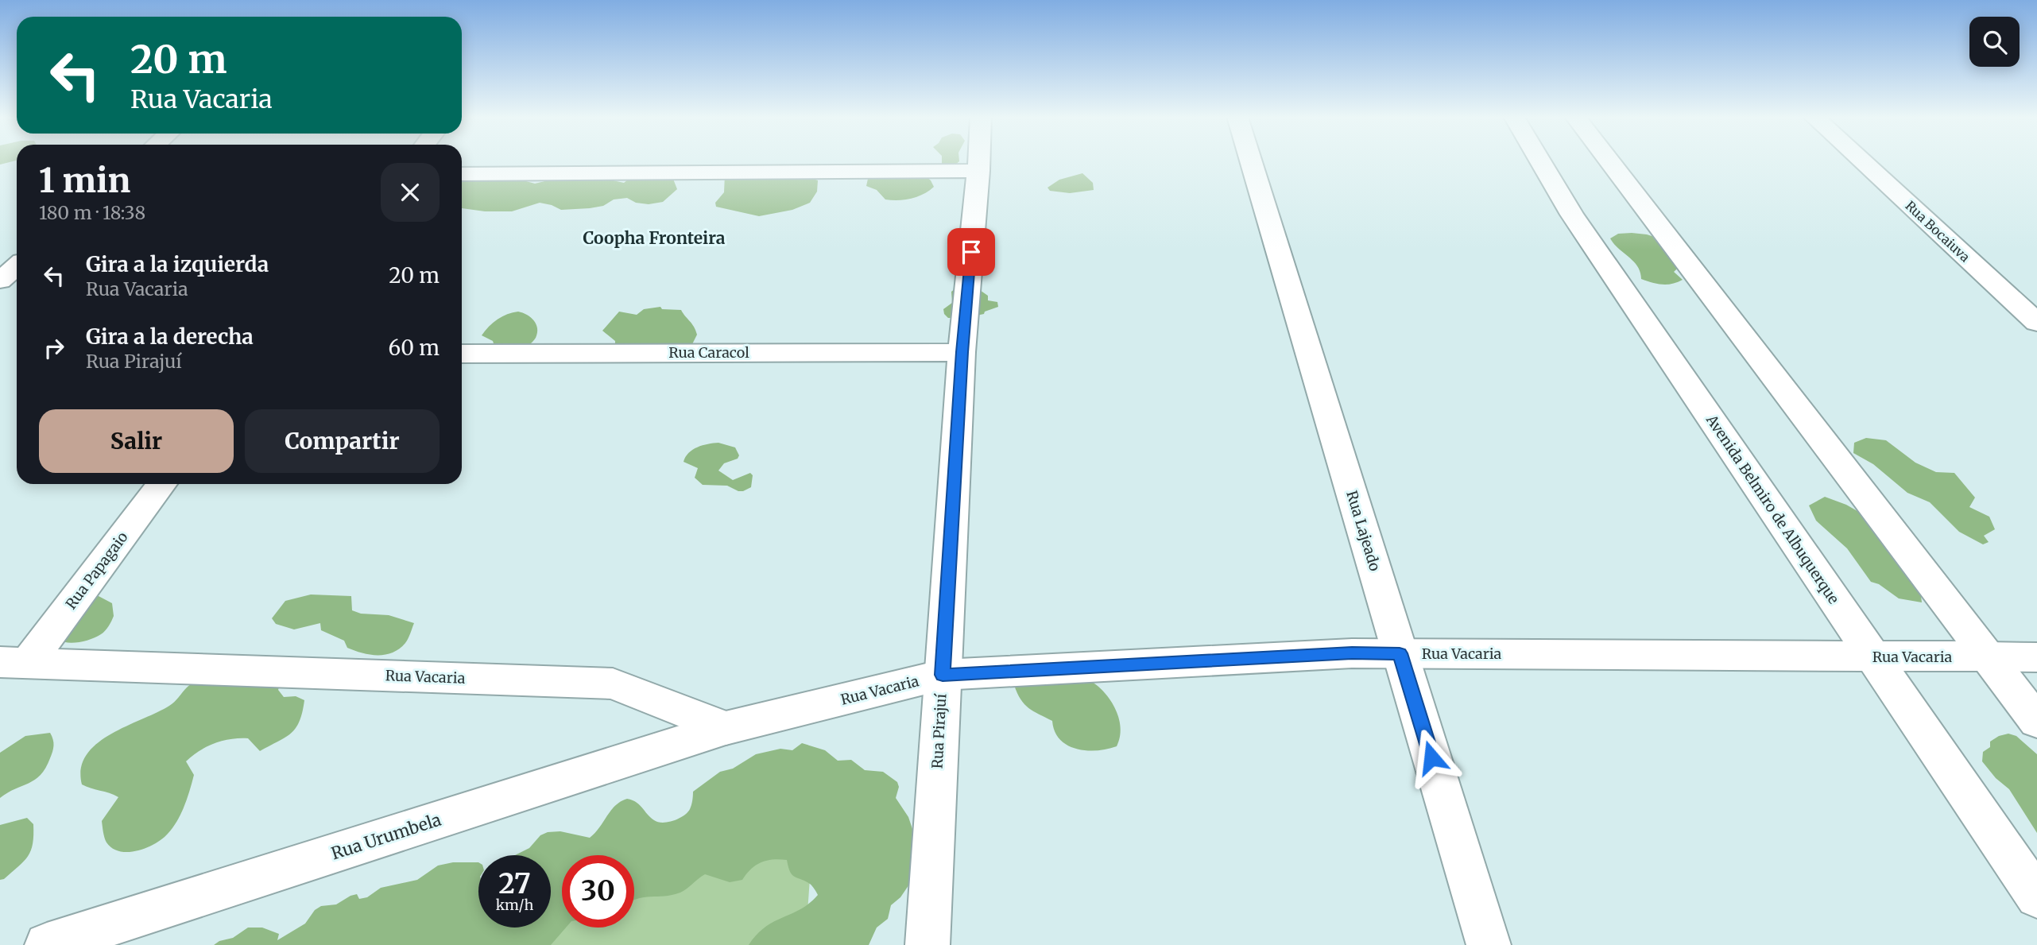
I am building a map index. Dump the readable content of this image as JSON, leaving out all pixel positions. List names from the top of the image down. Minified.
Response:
{"streets":{"street":["Rua Bocaiuva","Rua Caracol","Avenida Belmiro de Albuquerque","Rua Lajeado","Rua Papagaio","Rua Vacaria","Rua Pirajuí","Rua Urumbela"]},"crossings":[["Rua Caracol","Rua Pirajuí"],["Avenida Belmiro de Albuquerque","Rua Vacaria"],["Rua Lajeado","Rua Vacaria"],["Rua Papagaio","Rua Vacaria"],["Rua Vacaria","Rua Pirajuí"],["Rua Vacaria","Rua Urumbela"]],"districts":["Coopha Fronteira"],"page":{"turn":["20 m","Rua Vacaria"],"heading":["1 min","180 m · 18:38"],"list":[{"name":"Gira a la izquierda","note":"Rua Vacaria","value":"20 m"},{"name":"Gira a la derecha","note":"Rua Pirajuí","value":"60 m"}],"buttons":["Salir","Compartir"],"speed":"27 km/h","limit":"30"}}
